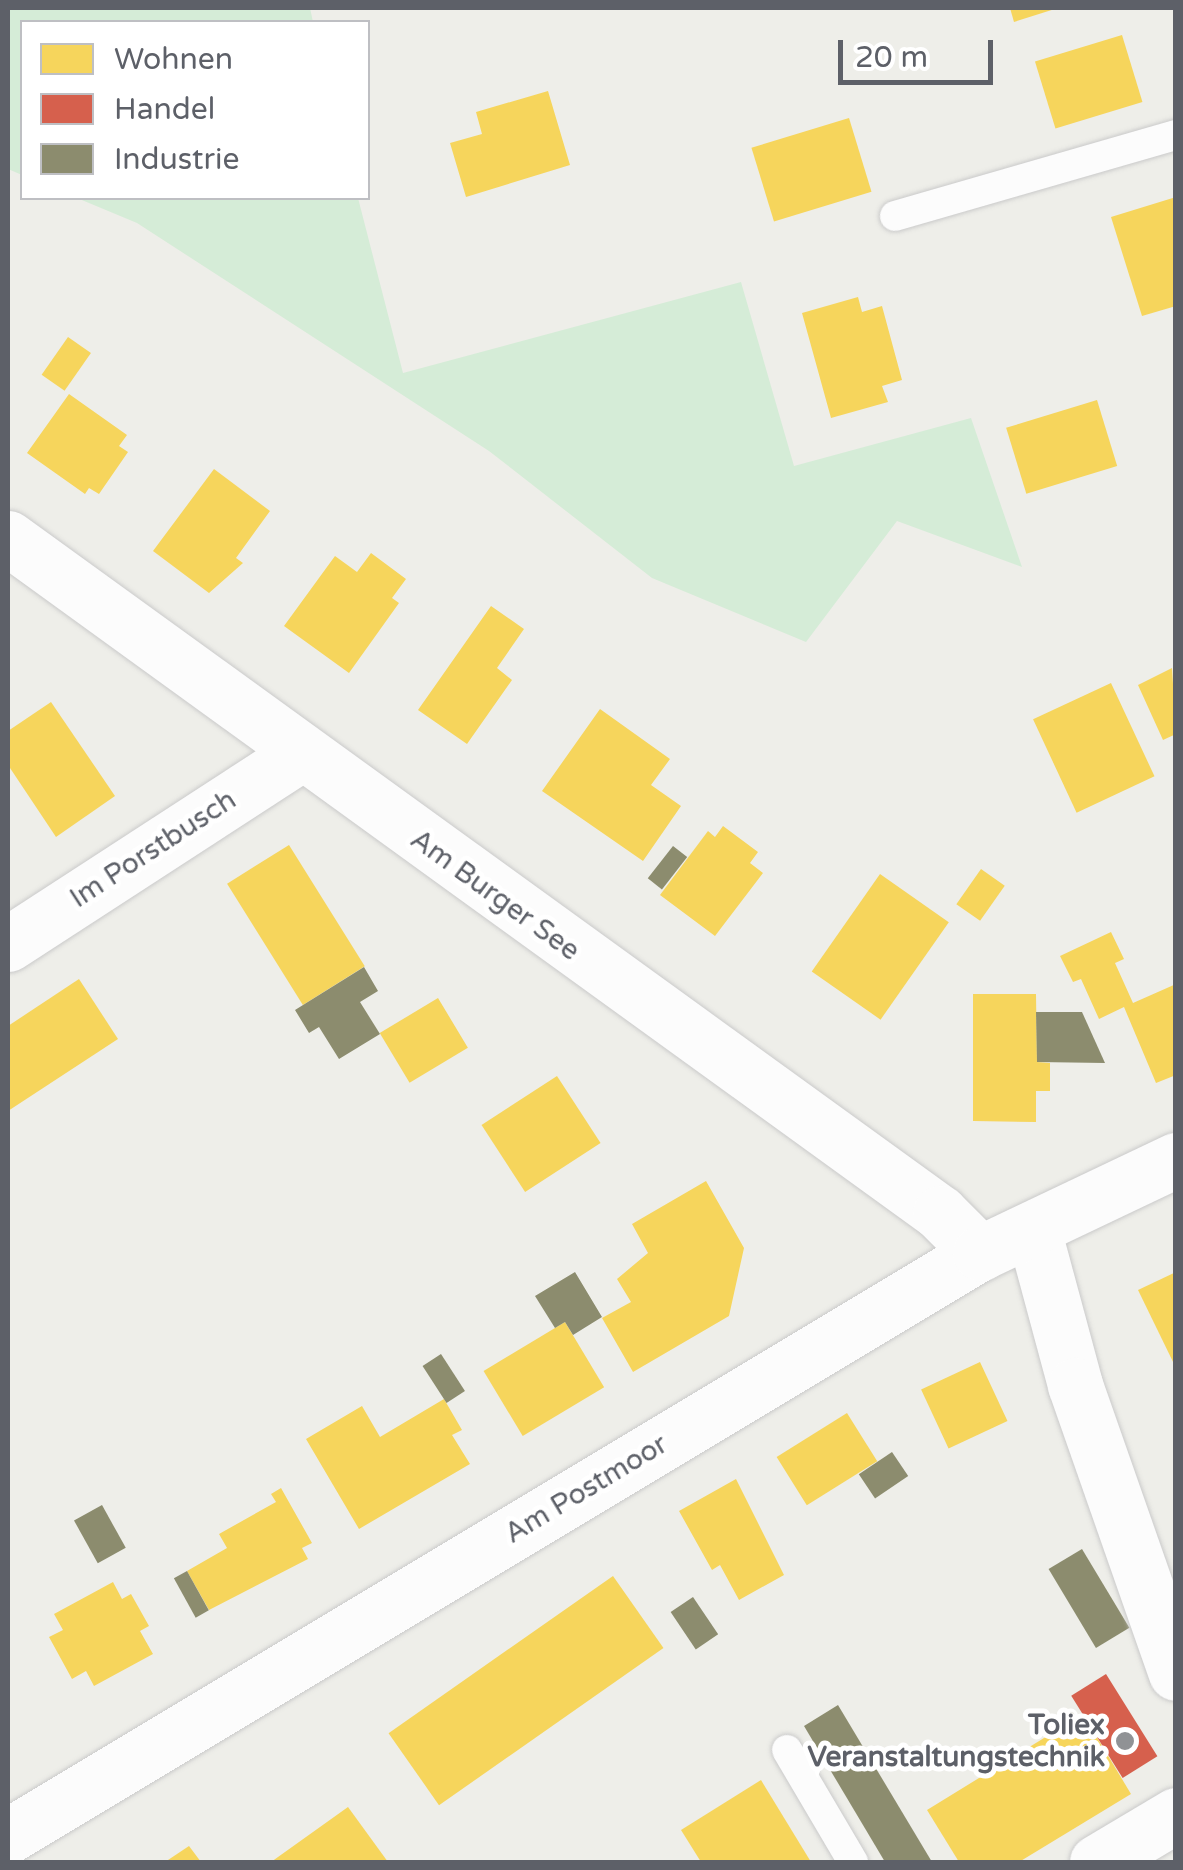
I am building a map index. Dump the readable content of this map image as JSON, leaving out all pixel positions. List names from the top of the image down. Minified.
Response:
{"streets":{"street":["Im Porstbusch","Am Burger See","Am Postmoor"]},"crossings":[["Im Porstbusch","Am Burger See"],["Am Burger See","Am Postmoor"]],"places":["Toliex Veranstaltungstechnik"],"legend":["Wohnen","Handel","Industrie"],"scale_bar":"20 m"}
